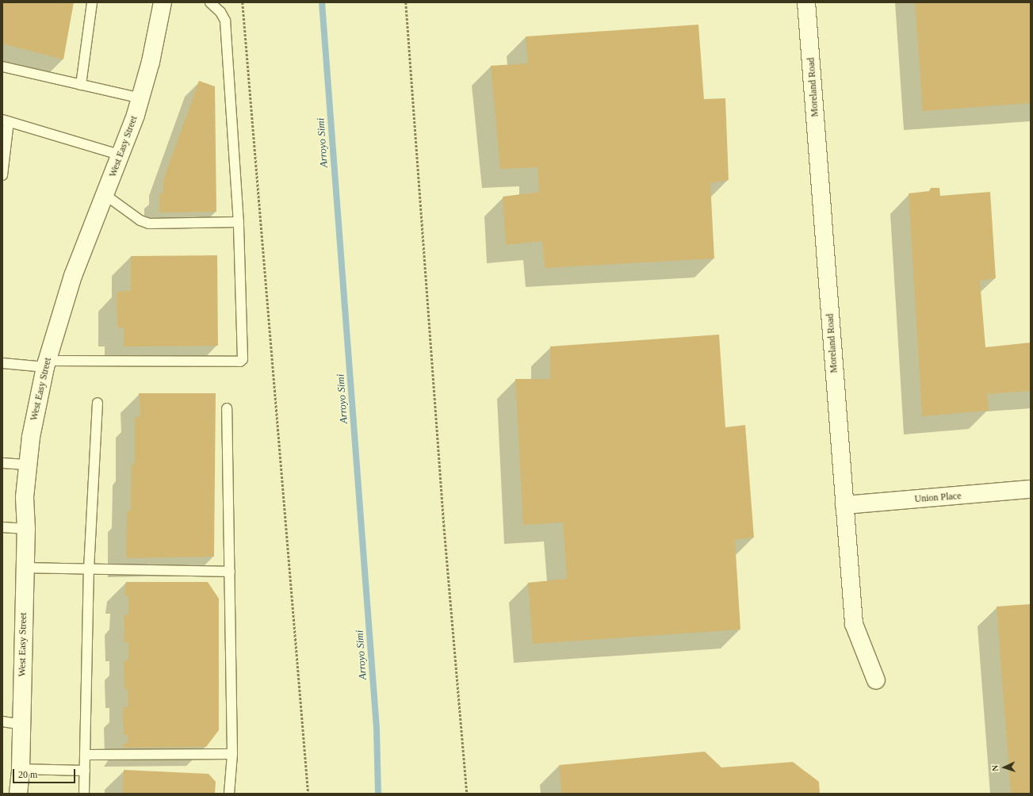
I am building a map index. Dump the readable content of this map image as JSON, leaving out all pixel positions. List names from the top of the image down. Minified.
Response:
{"streets":{"street":["Moreland Road","West Easy Street","Union Place"]},"crossings":[["Moreland Road","Union Place"]],"water":["Arroyo Simi"],"scale_bar":"20 m","north":"left"}
